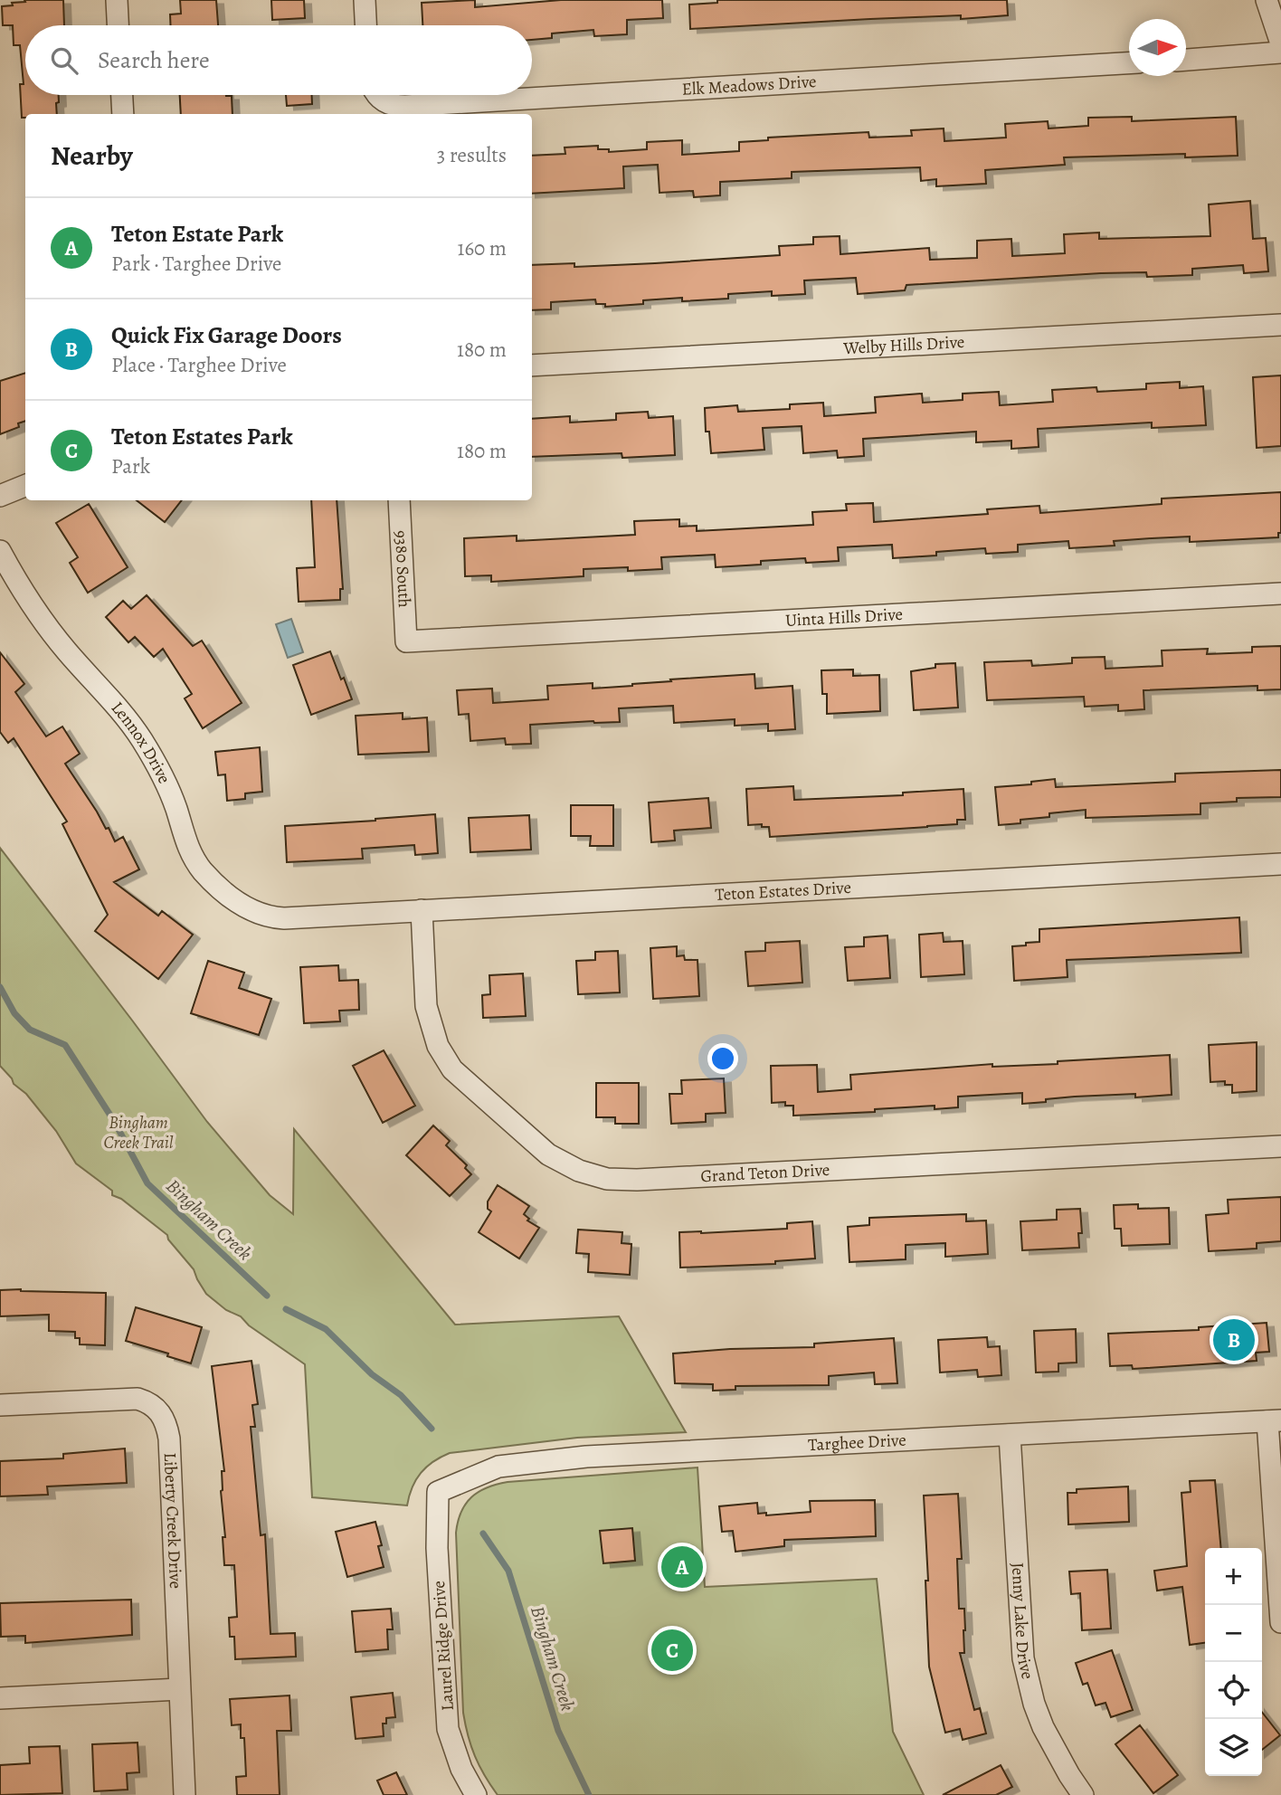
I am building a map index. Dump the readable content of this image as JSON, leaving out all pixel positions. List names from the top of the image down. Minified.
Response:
{"streets":{"street":["Elk Meadows Drive","Welby Hills Drive","9380 South","Uinta Hills Drive","Lennox Drive","Teton Estates Drive","Grand Teton Drive","Targhee Drive","Liberty Creek Drive","Jenny Lake Drive","Laurel Ridge Drive"]},"crossings":[["9380 South","Uinta Hills Drive"],["Lennox Drive","Teton Estates Drive"],["Teton Estates Drive","Grand Teton Drive"],["Targhee Drive","Jenny Lake Drive"],["Targhee Drive","Laurel Ridge Drive"]],"water":["Bingham Creek"],"parks":["Bingham Creek Trail"],"north":"right","page":{"search":"Search here","heading":["Nearby","3 results"],"list":[{"mark":"A","name":"Teton Estate Park","note":"Park · Targhee Drive","value":"160 m"},{"mark":"B","name":"Quick Fix Garage Doors","note":"Place · Targhee Drive","value":"180 m"},{"mark":"C","name":"Teton Estates Park","note":"Park","value":"180 m"}],"pins":["B","A","C"],"map_buttons":["+","−"]}}
